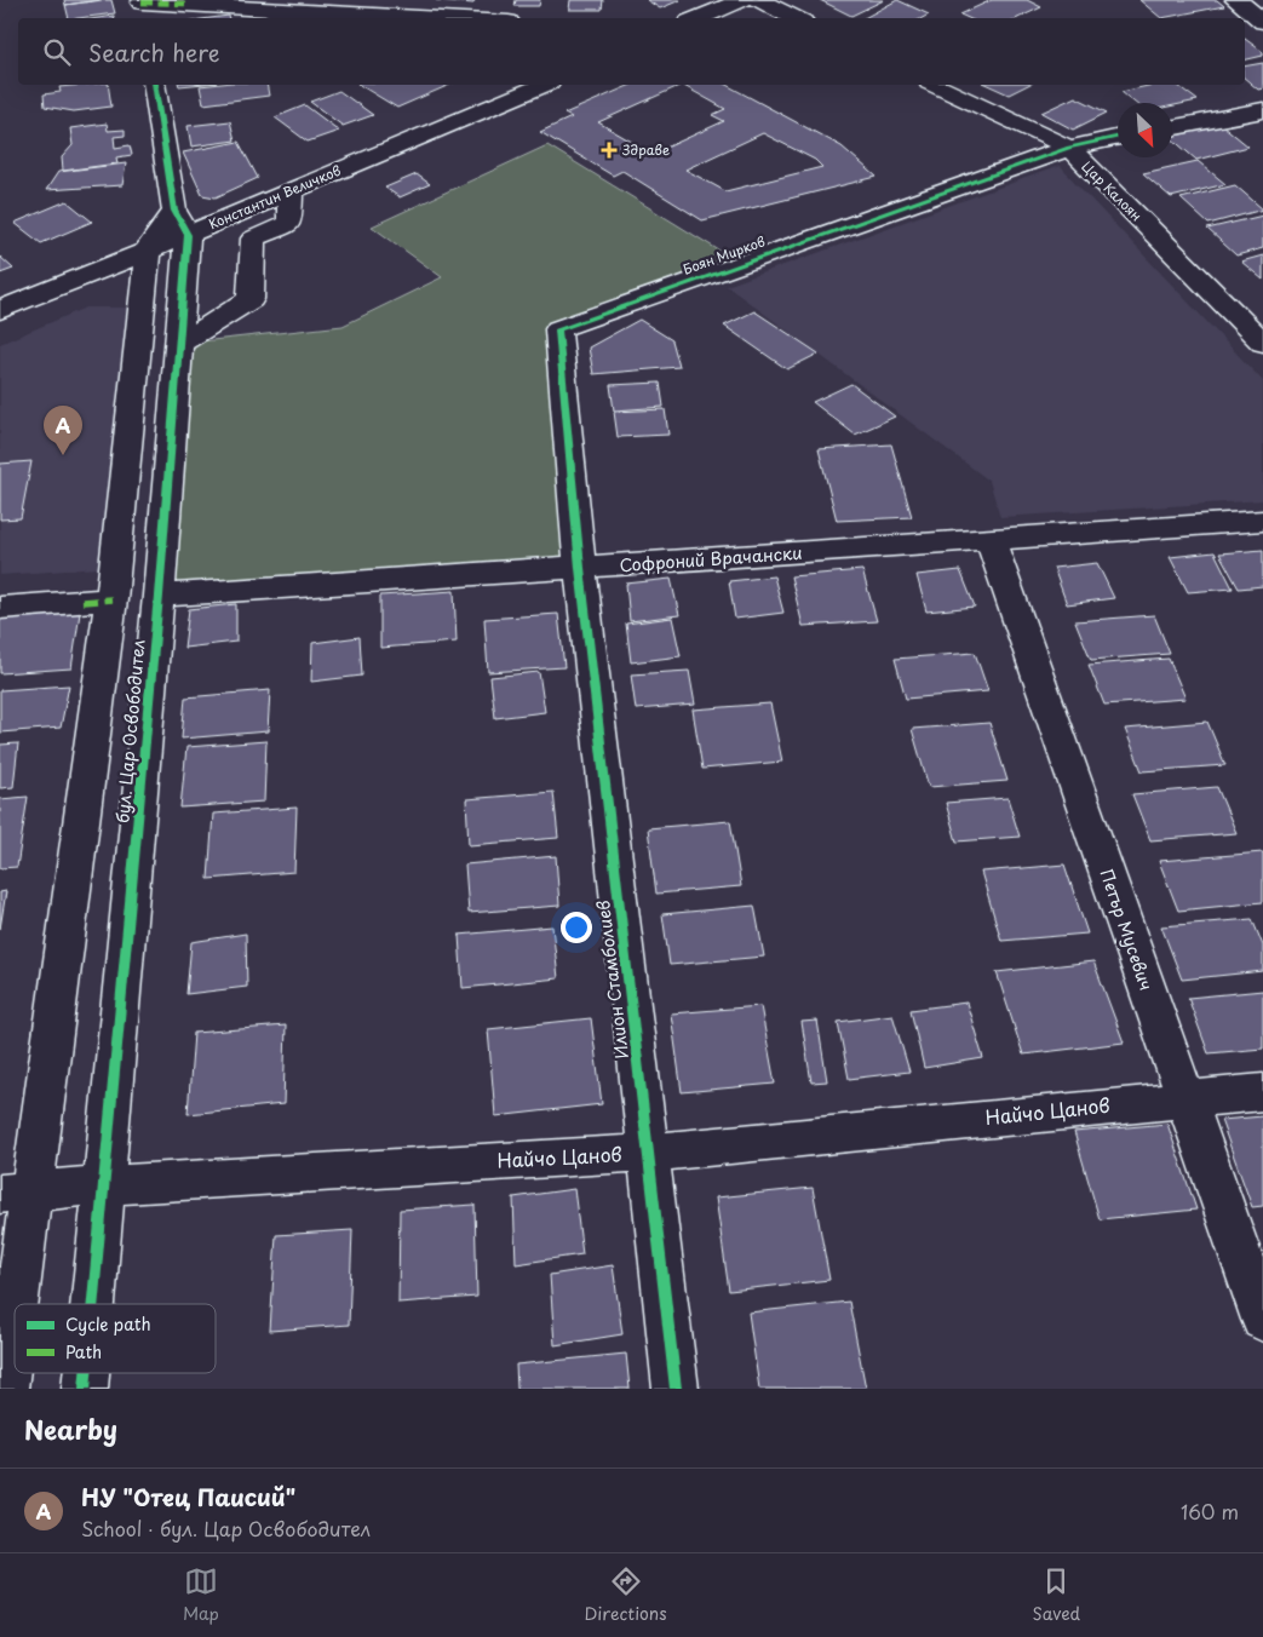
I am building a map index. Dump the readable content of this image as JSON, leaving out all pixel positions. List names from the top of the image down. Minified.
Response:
{"streets":{"street":["Цар Калоян","Константин Величков","Боян Мирков","Софроний Врачански","бул. Цар Освободител","Петър Мусевич","Илион Стамболиев","Найчо Цанов"]},"crossings":[["Цар Калоян","Боян Мирков"],["Константин Величков","бул. Цар Освободител"],["Боян Мирков","Софроний Врачански"],["Боян Мирков","Илион Стамболиев"],["Софроний Врачански","бул. Цар Освободител"],["Софроний Врачански","Петър Мусевич"],["Софроний Врачански","Илион Стамболиев"],["бул. Цар Освободител","Найчо Цанов"],["Петър Мусевич","Найчо Цанов"],["Илион Стамболиев","Найчо Цанов"]],"places":{"health":["Здраве"]},"legend":["Cycle path","Path"],"north":"bottom right","page":{"search":"Search here","pins":"A","heading":"Nearby","list":[{"mark":"A","name":"НУ \"Отец Паисий\"","note":"School · бул. Цар Освободител","value":"160 m"}],"nav":["Map","Directions","Saved"]}}
